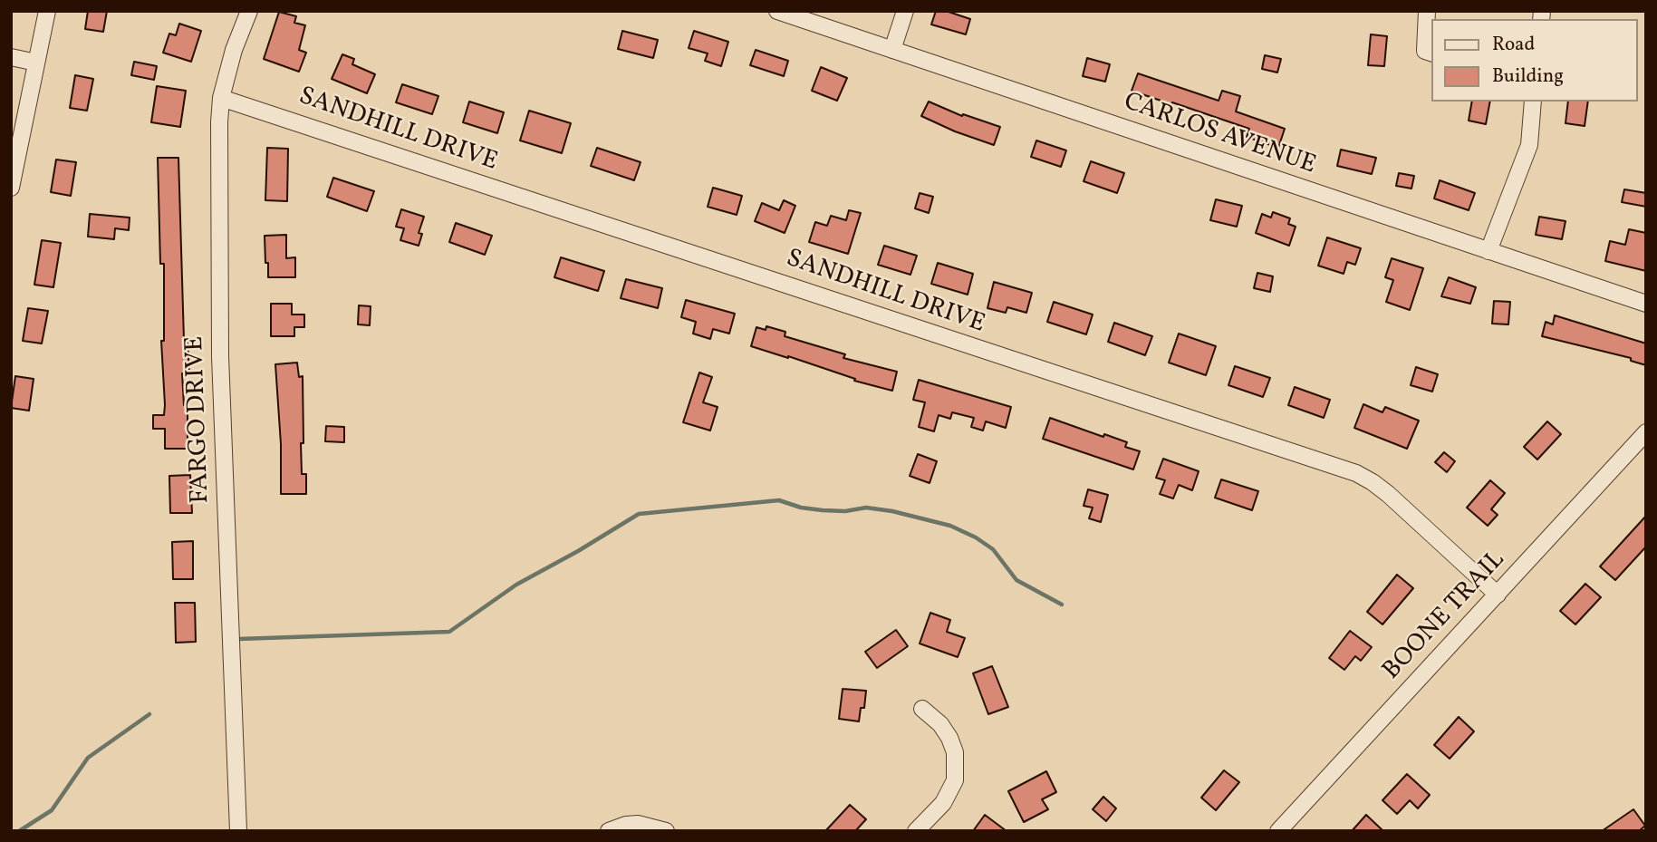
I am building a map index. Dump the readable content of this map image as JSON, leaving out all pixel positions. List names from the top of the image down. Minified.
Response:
{"streets":{"street":["SANDHILL DRIVE","CARLOS AVENUE","FARGO DRIVE","BOONE TRAIL"]},"crossings":[["SANDHILL DRIVE","FARGO DRIVE"],["SANDHILL DRIVE","BOONE TRAIL"]],"legend":["Road","Building"]}
